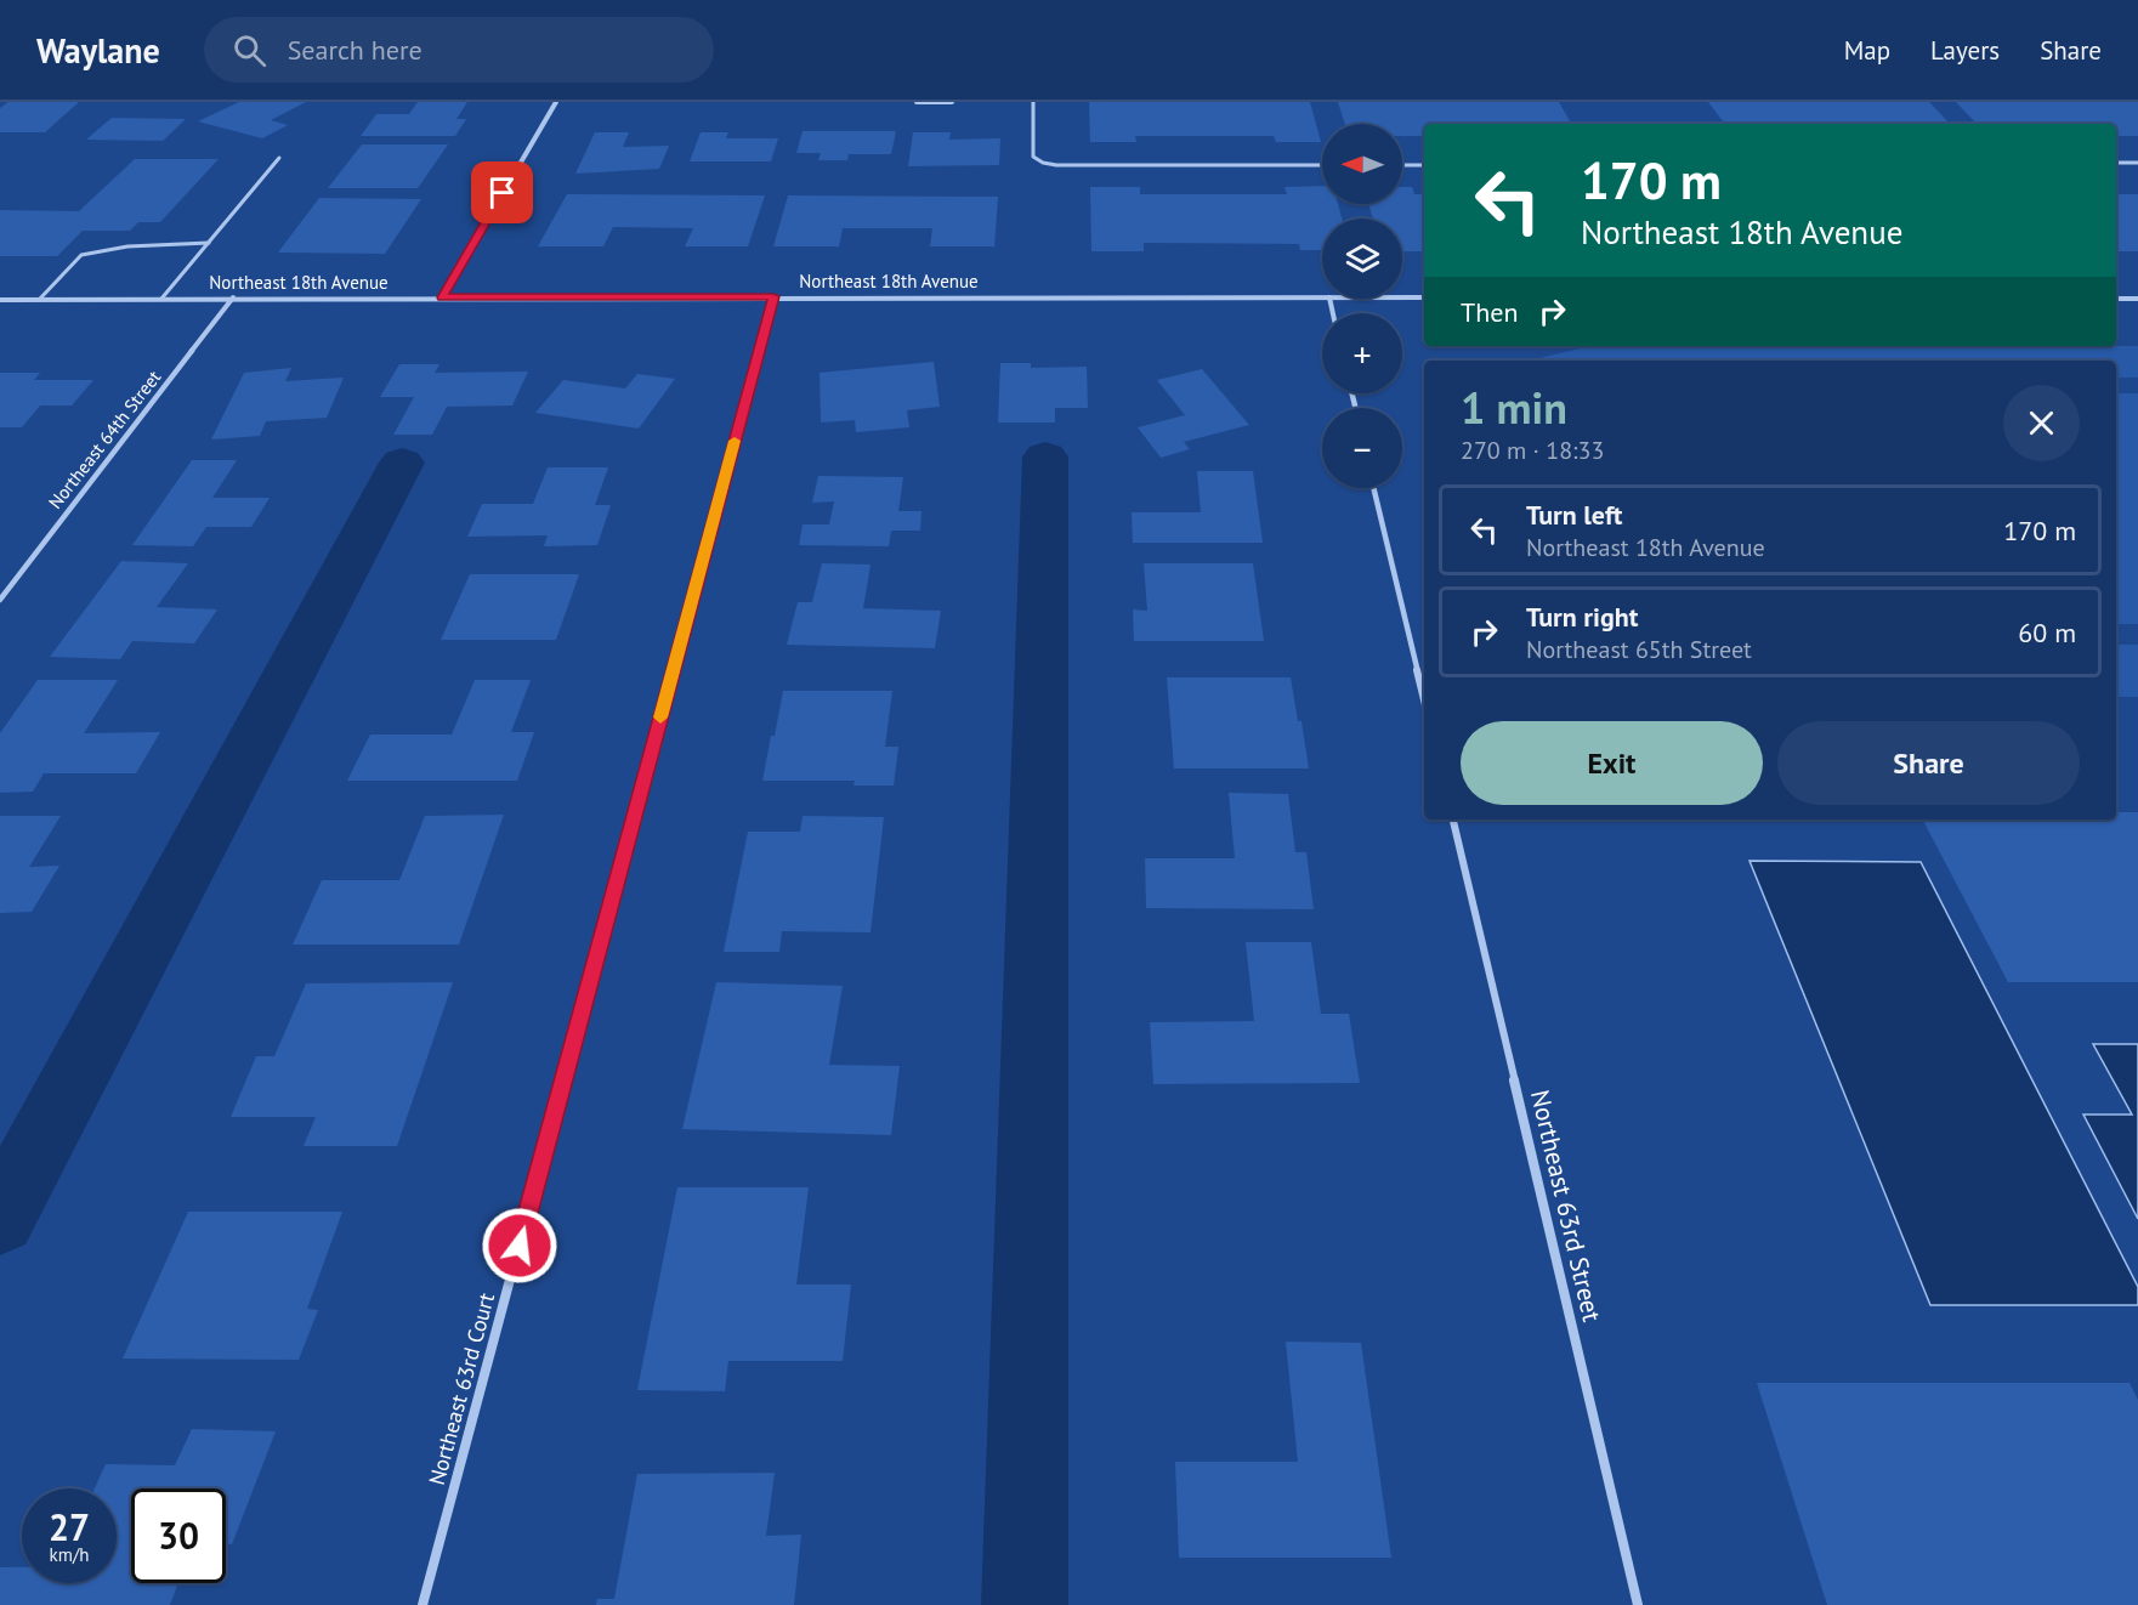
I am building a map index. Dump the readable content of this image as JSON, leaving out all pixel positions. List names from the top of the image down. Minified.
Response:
{"streets":{"street":["Northeast 18th Avenue","Northeast 64th Street","Northeast 63rd Street","Northeast 63rd Court"]},"crossings":[["Northeast 18th Avenue","Northeast 64th Street"],["Northeast 18th Avenue","Northeast 63rd Court"]],"north":"left","page":{"header":"Waylane","search":"Search here","nav":["Map","Layers","Share"],"map_buttons":["+","−"],"turn":["170 m","Northeast 18th Avenue"],"then":"Then","heading":["1 min","270 m · 18:33"],"list":[{"name":"Turn left","note":"Northeast 18th Avenue","value":"170 m"},{"name":"Turn right","note":"Northeast 65th Street","value":"60 m"}],"buttons":["Exit","Share"],"speed":"27 km/h","limit":"30"}}
